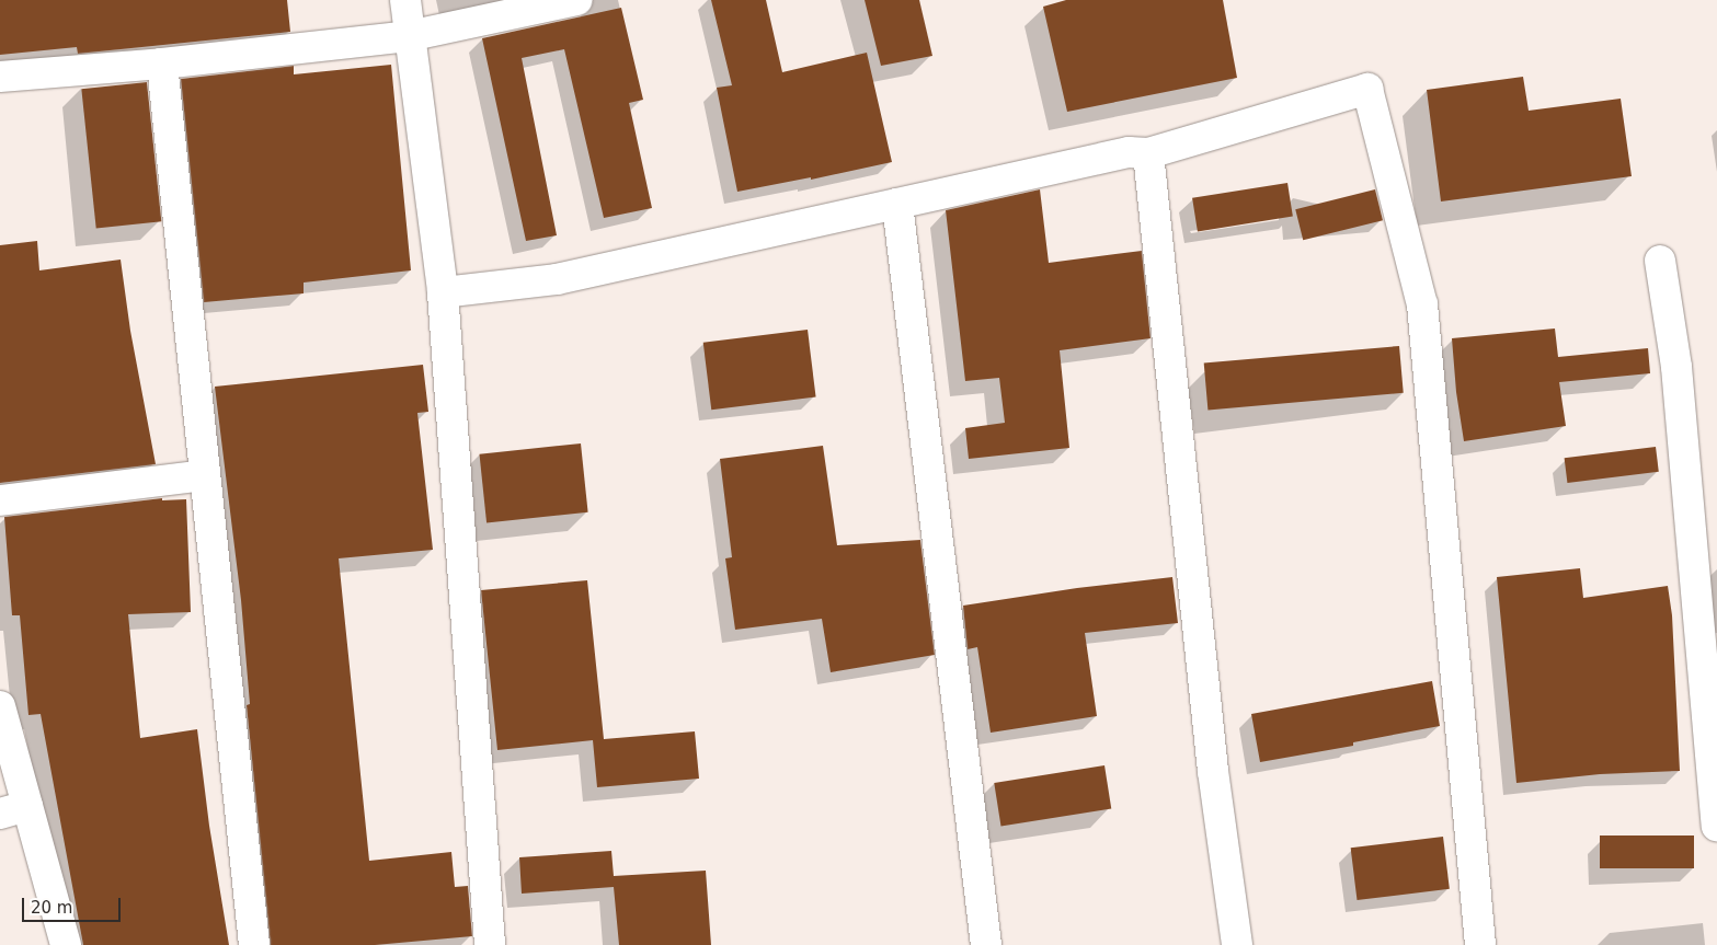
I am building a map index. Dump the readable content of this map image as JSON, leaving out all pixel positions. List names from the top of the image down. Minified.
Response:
{"scale_bar":"20 m"}
